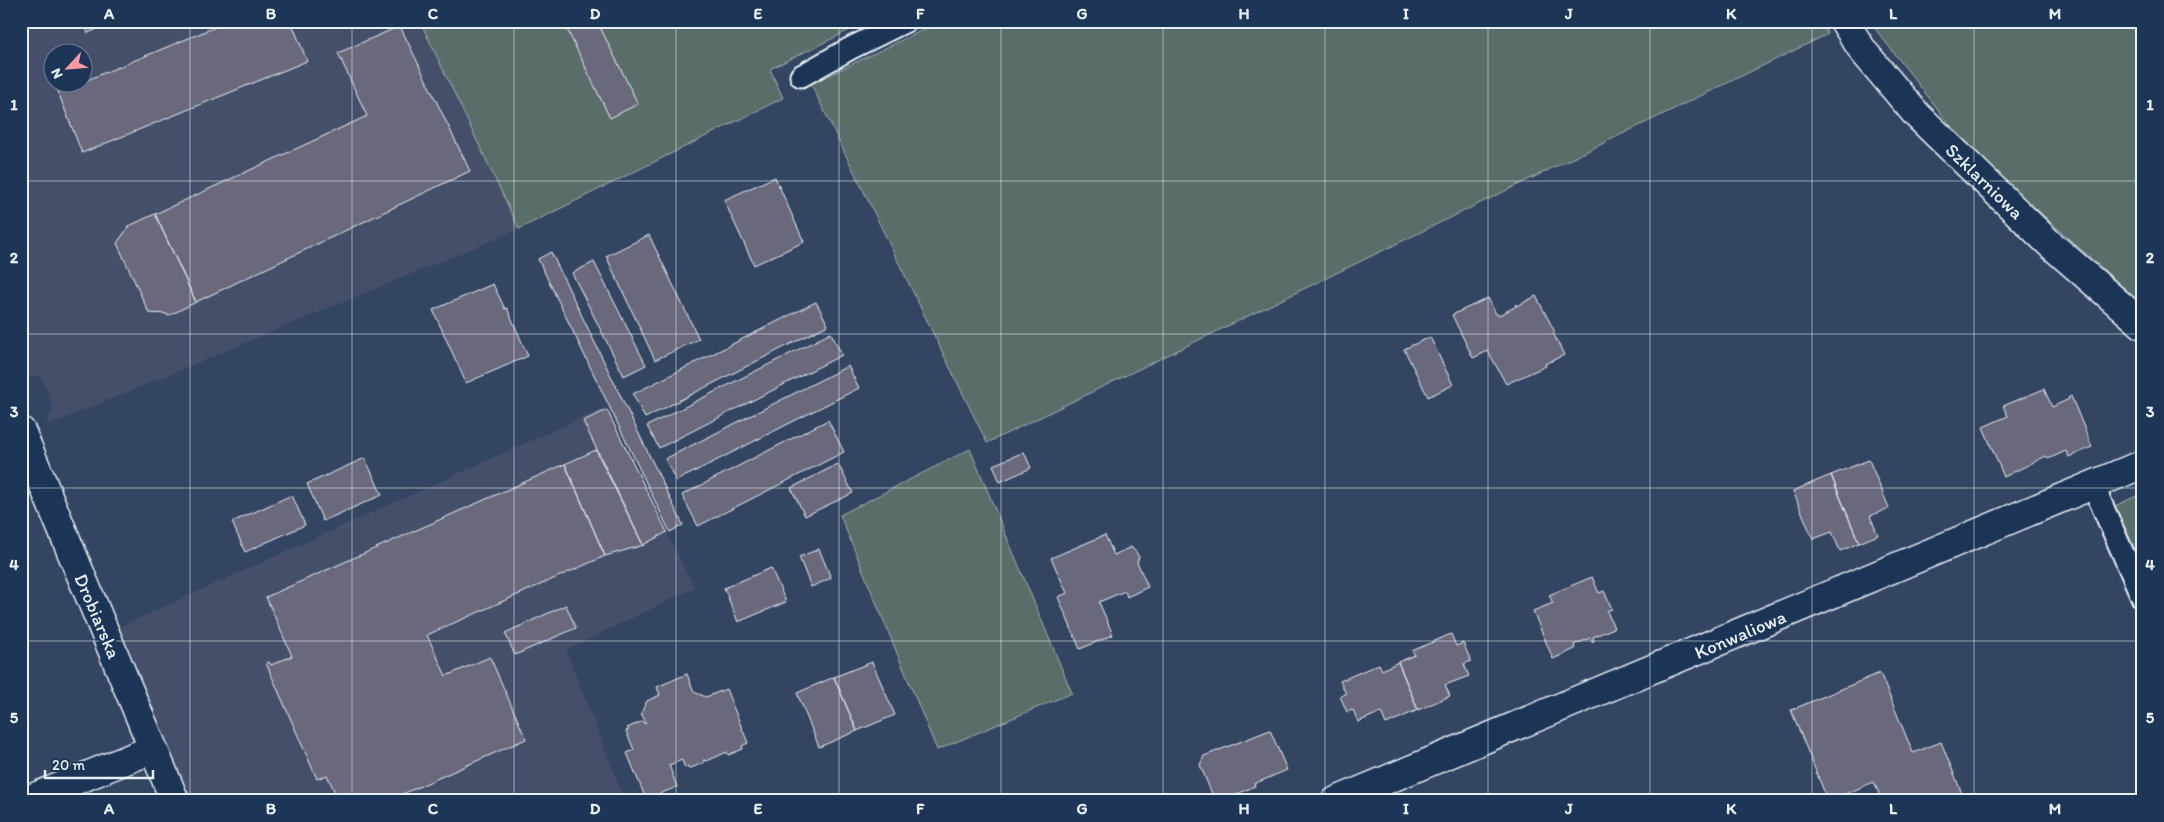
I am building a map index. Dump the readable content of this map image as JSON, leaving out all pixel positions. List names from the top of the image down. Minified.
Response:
{"streets":{"street":["Szklarniowa","Drobiarska","Konwaliowa"]},"scale_bar":"20 m","north":"bottom left","grid":{"columns":["A","B","C","D","E","F","G","H","I","J","K","L","M"],"rows":["1","2","3","4","5"]}}
